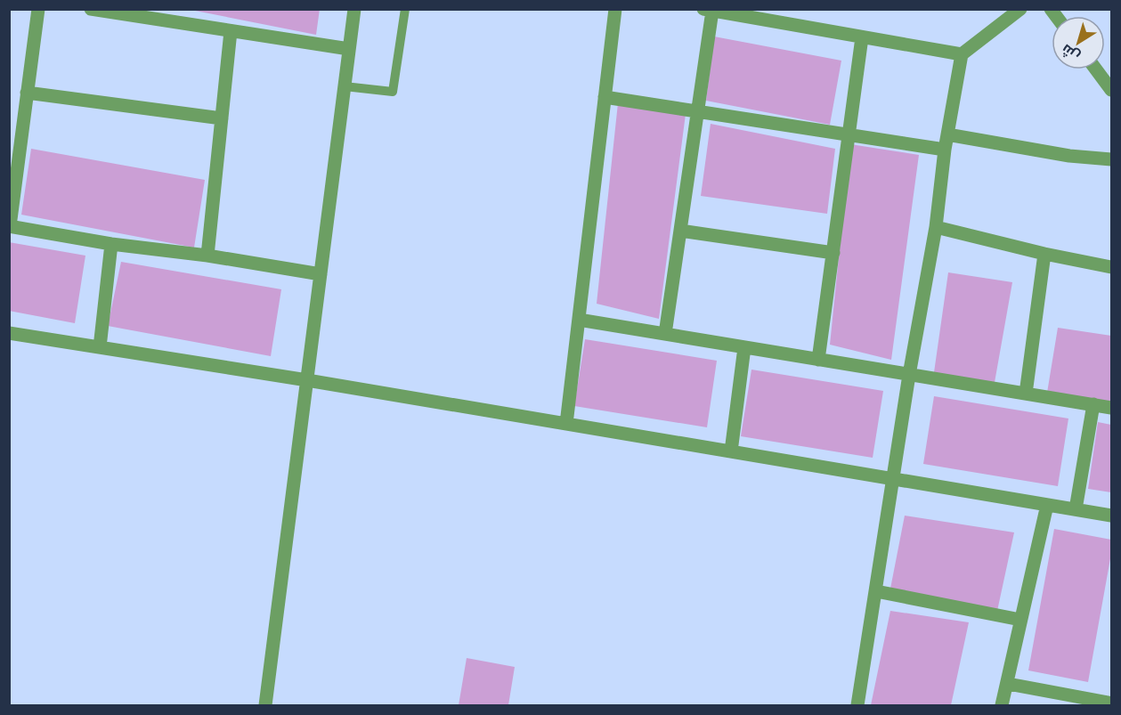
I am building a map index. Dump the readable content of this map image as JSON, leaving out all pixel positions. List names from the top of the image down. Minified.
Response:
{"north":"bottom left"}
